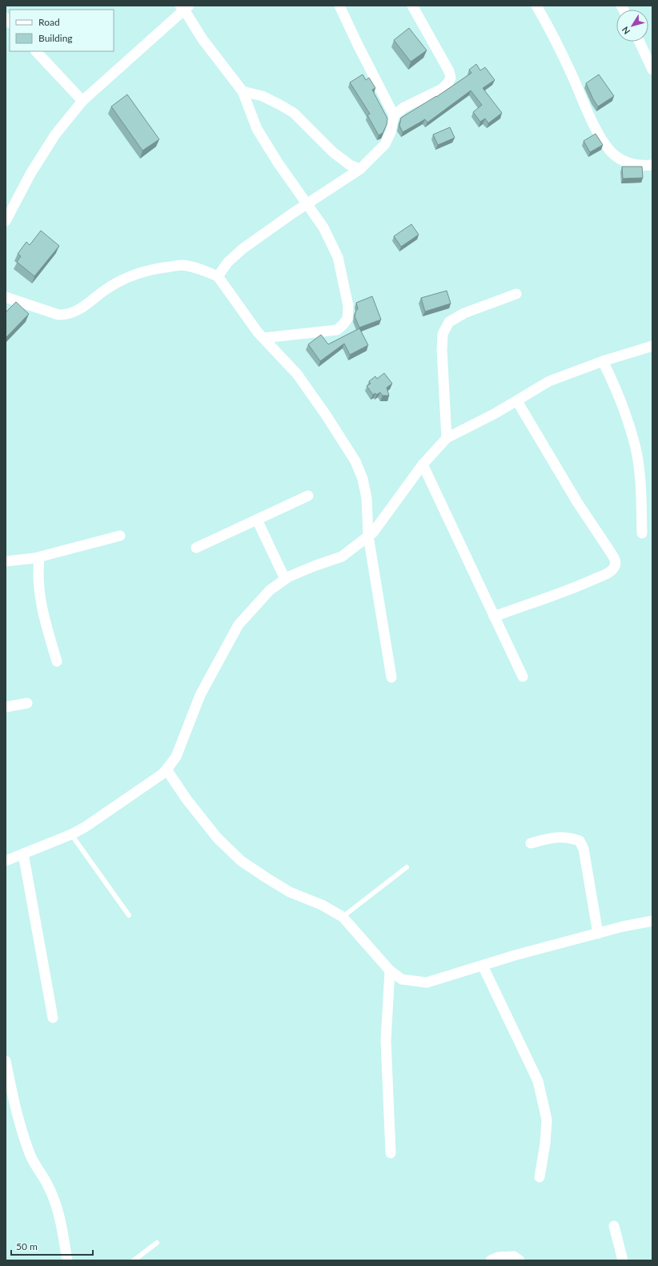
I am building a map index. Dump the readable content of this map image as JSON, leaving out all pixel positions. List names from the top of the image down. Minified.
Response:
{"legend":["Road","Building"],"scale_bar":"50 m","north":"bottom left"}
